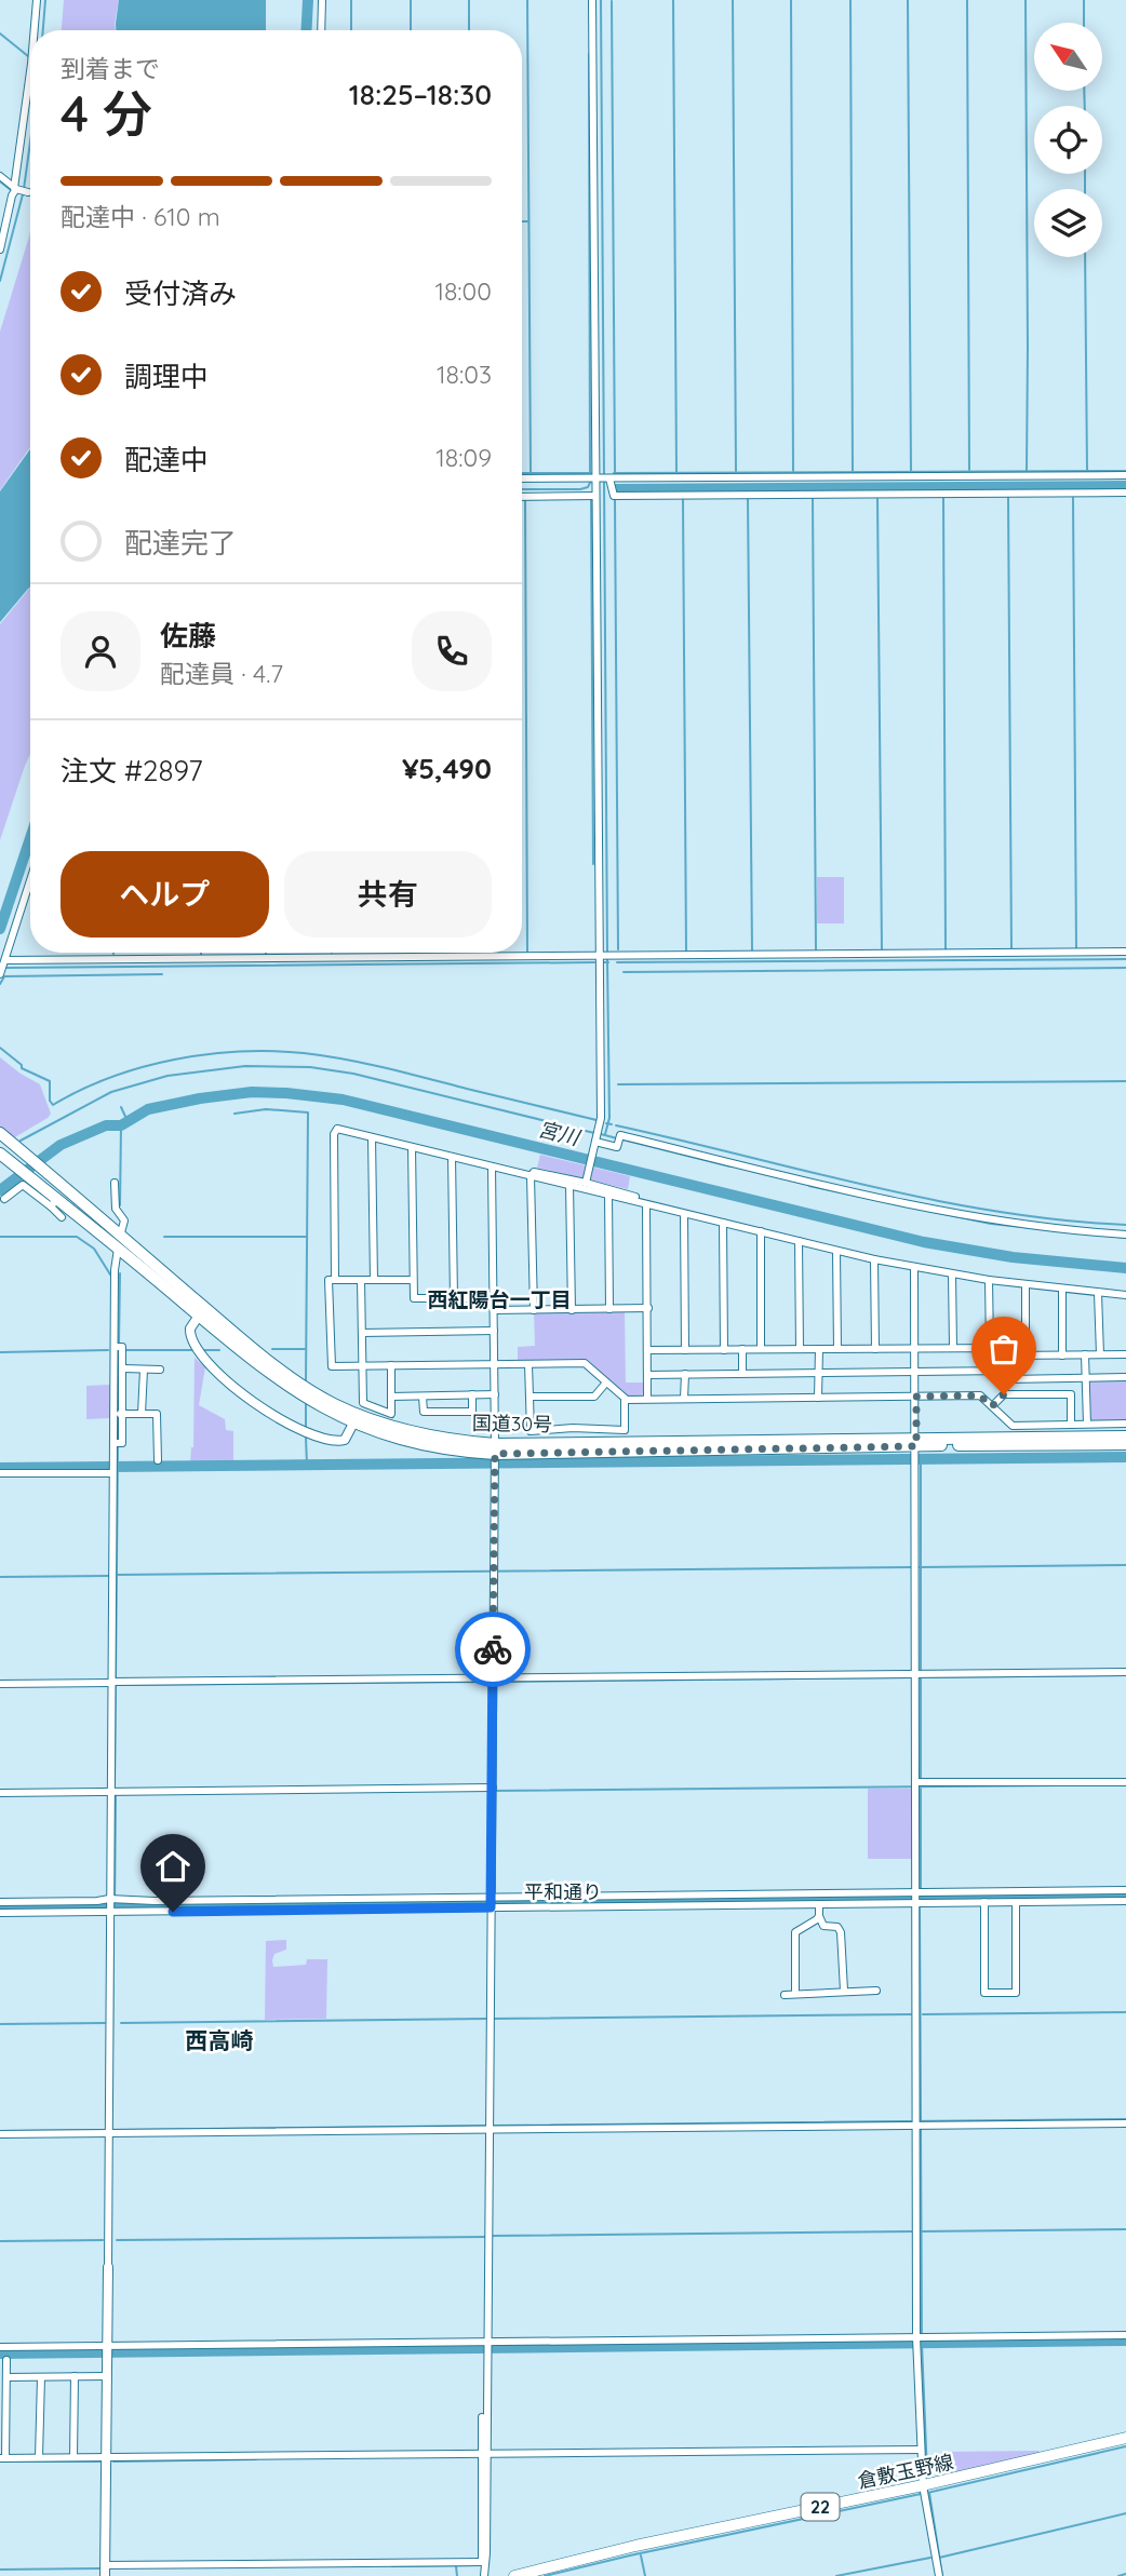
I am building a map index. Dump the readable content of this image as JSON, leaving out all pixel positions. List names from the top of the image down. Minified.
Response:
{"streets":{"highway":["国道30号"],"main road":["倉敷玉野線","22"],"street":["平和通り"]},"districts":["西紅陽台一丁目","西高崎"],"water":["宮川"],"north":"top left","page":{"heading":["4 分","到着まで","18:25–18:30"],"panel":["佐藤","配達員 · 4.7","注文 #2897","¥5,490"],"bar":"配達中 · 610 m","list":[["受付済み","18:00"],["調理中","18:03"],["配達中","18:09"],"配達完了"],"buttons":["ヘルプ","共有"]}}
